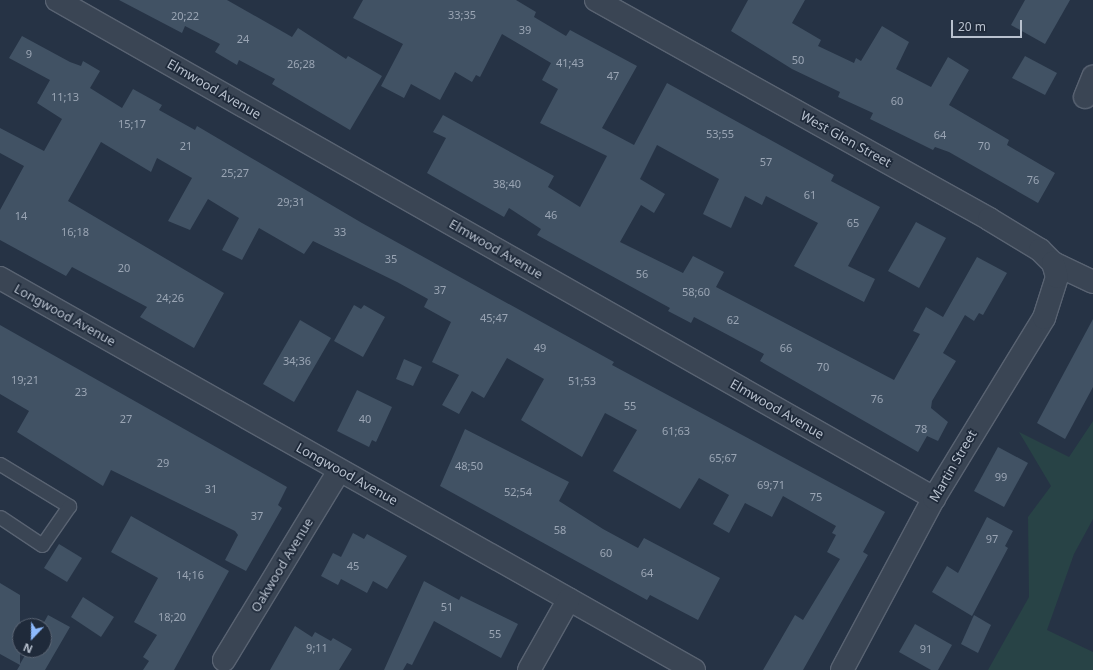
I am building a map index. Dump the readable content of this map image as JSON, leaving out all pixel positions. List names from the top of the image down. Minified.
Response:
{"streets":{"street":["Elmwood Avenue","West Glen Street","Longwood Avenue","Martin Street","Oakwood Avenue"]},"crossings":[["Elmwood Avenue","Martin Street"],["West Glen Street","Martin Street"],["Longwood Avenue","Oakwood Avenue"]],"house_numbers":["33;35","20;22","39","24","9","50","41;43","26;28","47","11;13","60","15;17","53;55","64","21","70","57","25;27","76","38;40","61","29;31","46","14","65","16;18","33","35","20","56","37","58;60","24;26","45;47","62","49","66","34;36","70","19;21","51;53","23","76","55","27","40","78","61;63","65;67","29","48;50","99","69;71","31","52;54","75","37","58","97","60","45","64","14;16","51","18;20","55","9;11","91"],"scale_bar":"20 m","north":"bottom"}
